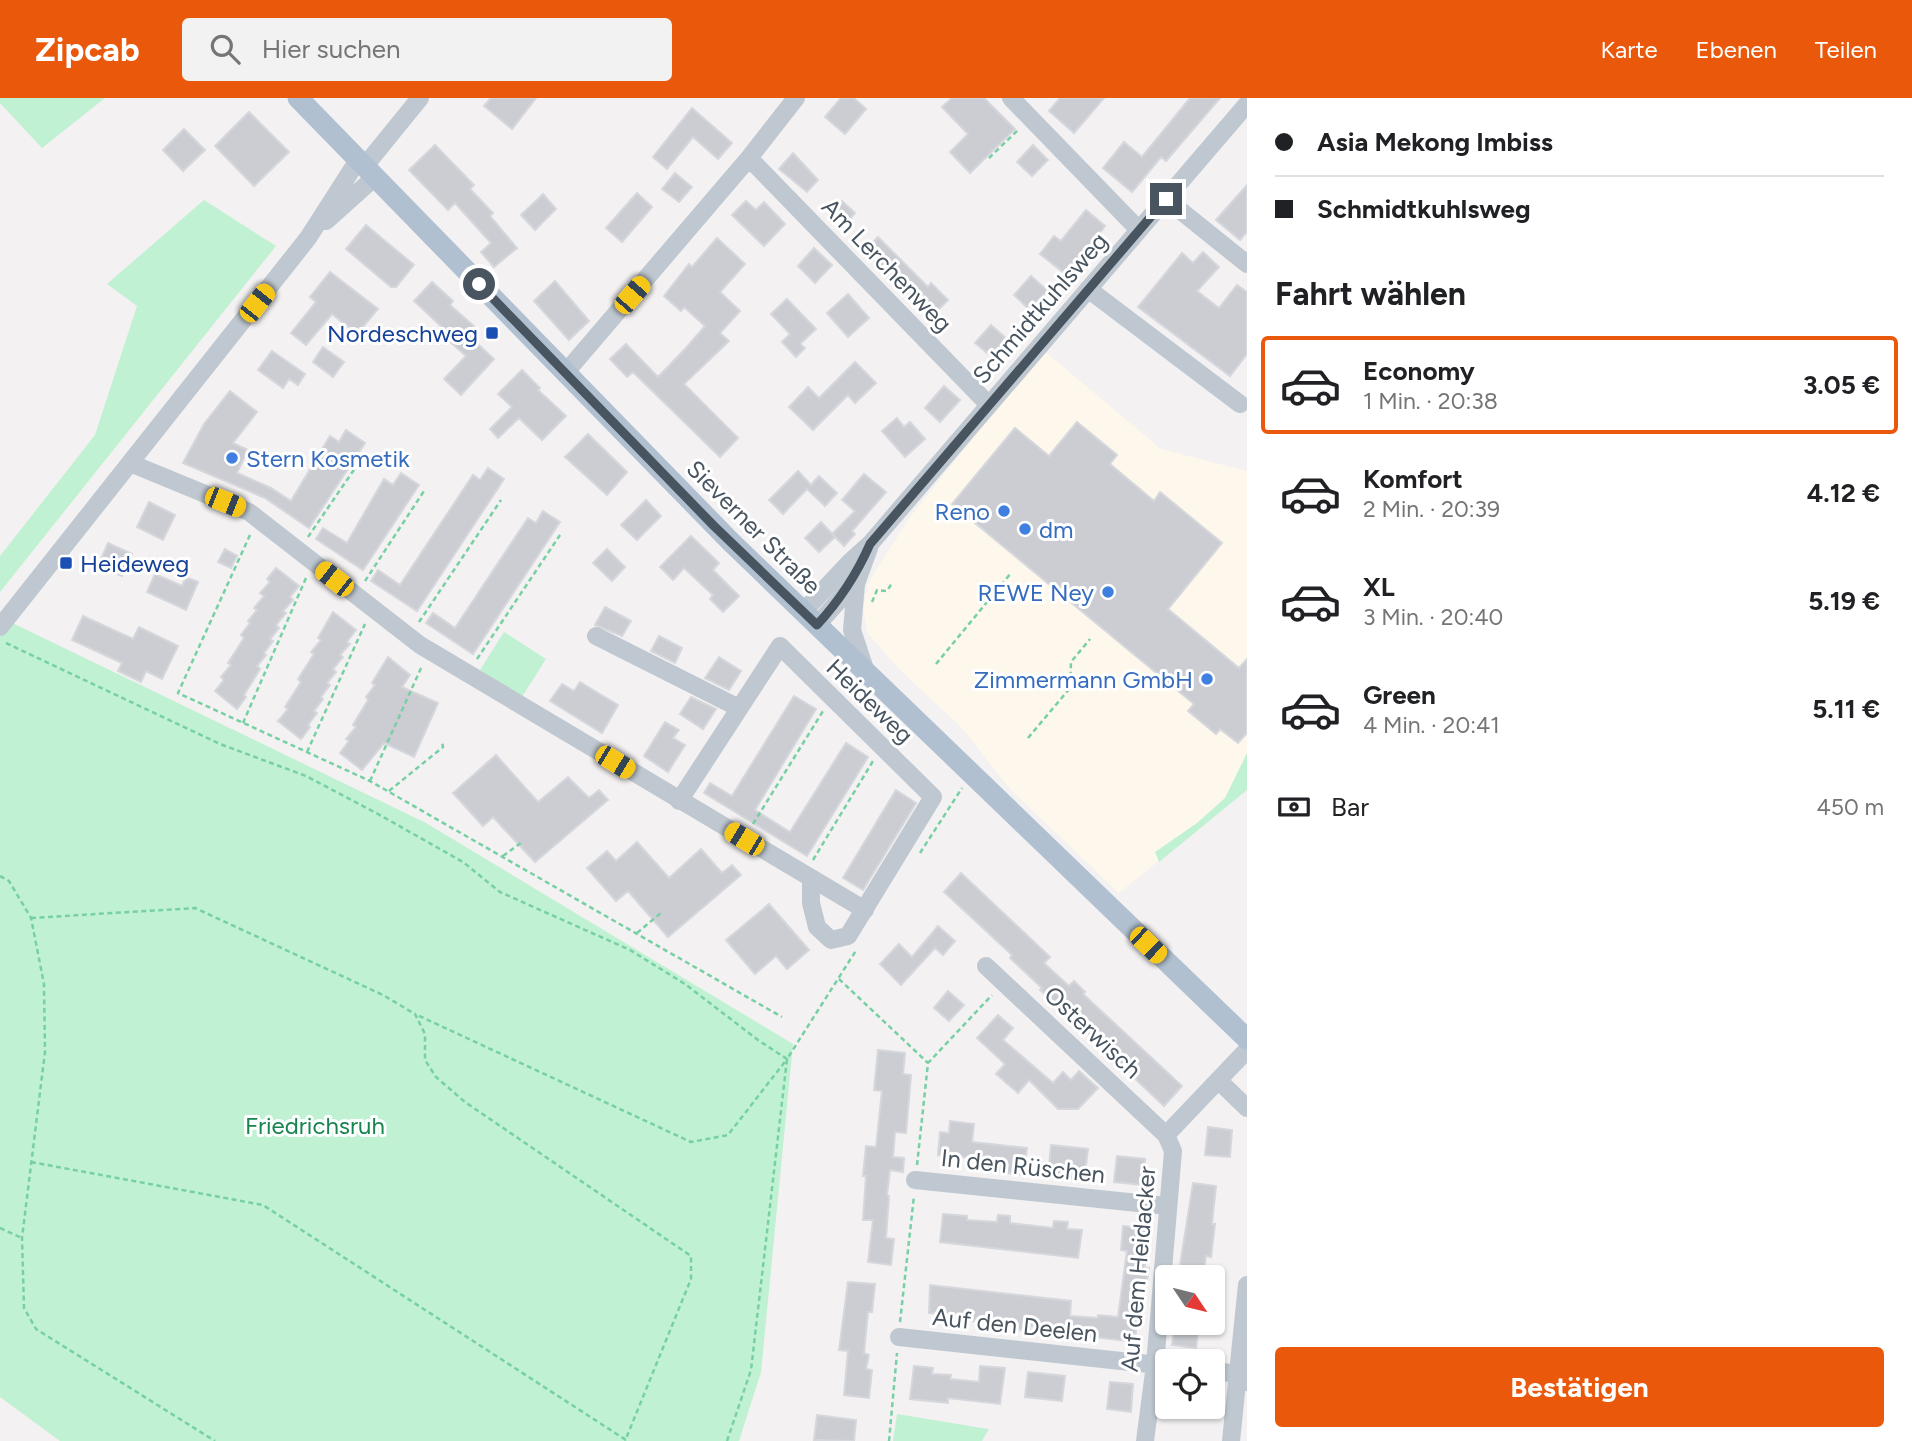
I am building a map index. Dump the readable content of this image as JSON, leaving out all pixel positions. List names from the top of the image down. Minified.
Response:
{"streets":{"main road":["Sieverner Straße"],"street":["Am Lerchenweg","Schmidtkuhlsweg","Heideweg","Osterwisch","In den Rüschen","Auf dem Heidacker","Auf den Deelen"]},"crossings":[["Am Lerchenweg","Schmidtkuhlsweg"],["Schmidtkuhlsweg","Sieverner Straße"],["Osterwisch","Auf dem Heidacker"],["In den Rüschen","Auf dem Heidacker"]],"parks":["Friedrichsruh"],"places":{"transit":["Nordeschweg","Heideweg"],"other":["Stern Kosmetik","Reno","dm","REWE Ney","Zimmermann GmbH"]},"north":"bottom right","page":{"header":"Zipcab","search":"Hier suchen","nav":["Karte","Ebenen","Teilen"],"banner":["Asia Mekong Imbiss","Schmidtkuhlsweg"],"heading":"Fahrt wählen","list":[{"name":"Economy","note":"1 Min. · 20:38","value":"3.05 €"},{"name":"Komfort","note":"2 Min. · 20:39","value":"4.12 €"},{"name":"XL","note":"3 Min. · 20:40","value":"5.19 €"},{"name":"Green","note":"4 Min. · 20:41","value":"5.11 €"}],"pay":["Bar","450 m"],"buttons":"Bestätigen"}}
